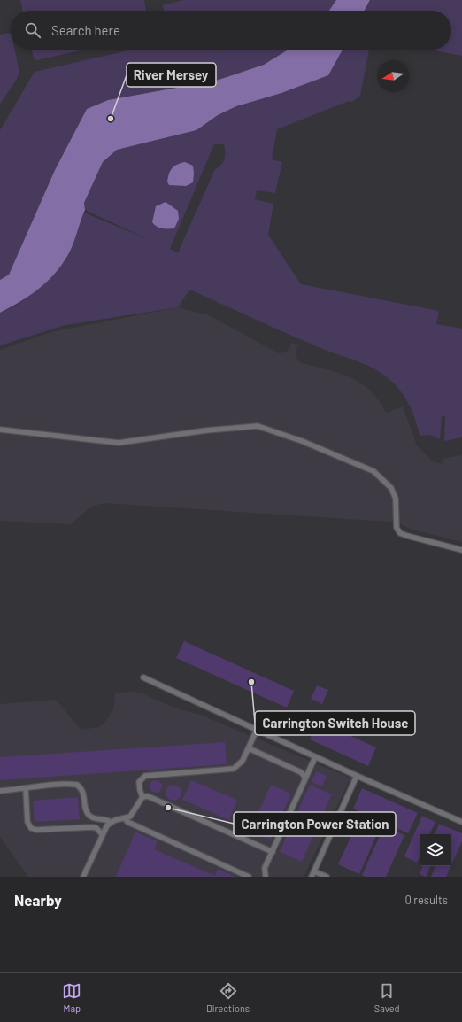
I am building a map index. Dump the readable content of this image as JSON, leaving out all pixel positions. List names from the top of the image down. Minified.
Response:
{"places":["River Mersey","Carrington Switch House","Carrington Power Station"],"north":"left","page":{"search":"Search here","heading":["Nearby","0 results"],"nav":["Map","Directions","Saved"]}}
